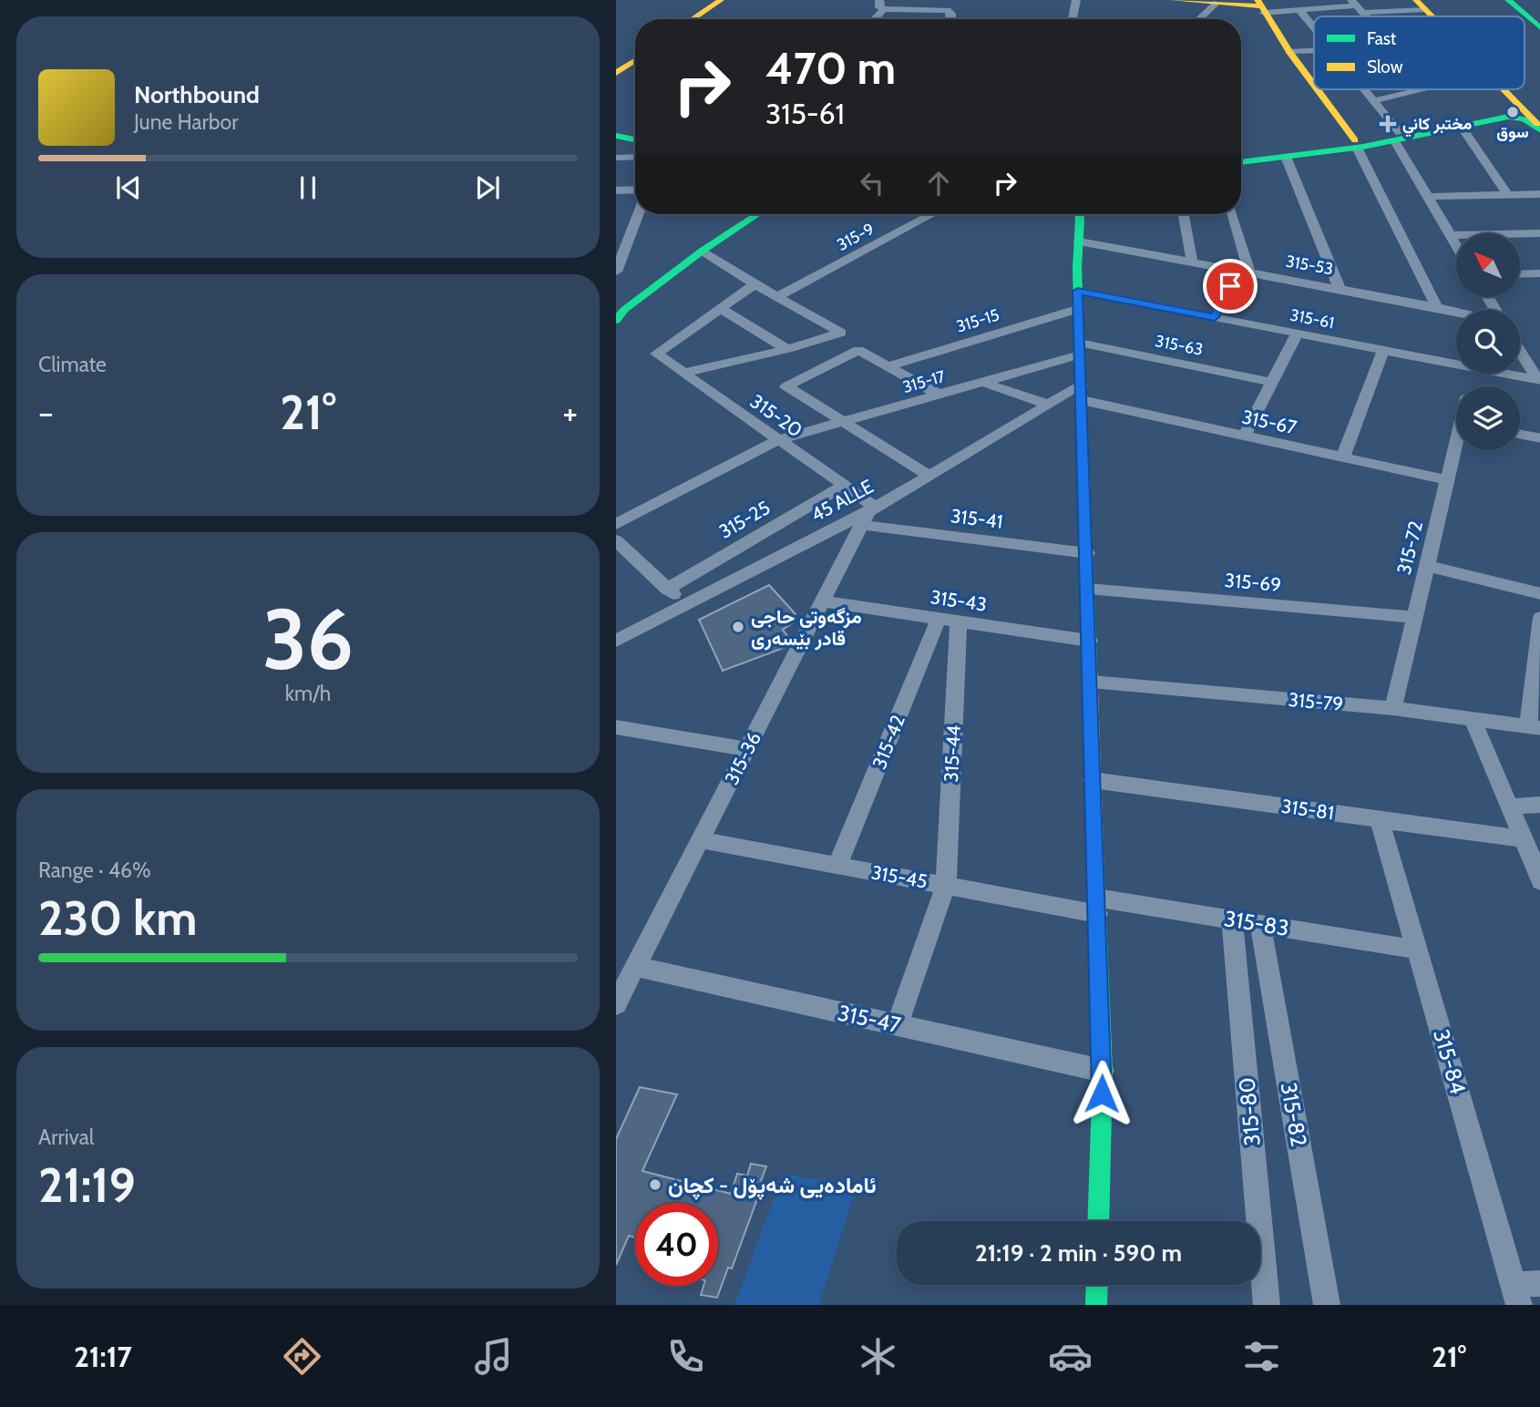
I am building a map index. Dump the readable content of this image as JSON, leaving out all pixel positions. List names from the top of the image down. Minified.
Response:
{"streets":{"street":["315-9","315-53","315-61","315-15","315-63","315-17","315-20","315-67","45 ALLE","315-41","315-25","315-72","315-69","315-43","315-79","315-42","315-44","315-36","315-81","315-45","315-83","315-47","315-84","315-80","315-82"]},"crossings":[["315-63","315-17"],["315-17","315-20"],["315-20","45 ALLE"],["315-20","315-41"],["315-20","315-25"],["315-20","315-36"],["315-67","45 ALLE"],["315-67","315-72"],["45 ALLE","315-41"],["45 ALLE","315-36"],["315-41","315-36"],["315-72","315-69"],["315-72","315-79"],["315-43","315-42"],["315-43","315-44"],["315-43","315-36"],["315-42","315-45"],["315-44","315-45"],["315-44","315-47"],["315-36","315-45"],["315-36","315-47"],["315-81","315-84"],["315-45","315-83"],["315-83","315-84"],["315-83","315-80"],["315-83","315-82"]],"places":{"other":["سوق","مزگەوتی حاجی قادر بێسەری","ئامادەیی شەپۆل - کچان"],"health":["مختبر كاني"]},"legend":["Fast","Slow"],"north":"top left","page":{"turn":["470 m","315-61"],"song":["Northbound","June Harbor"],"tile":["Climate",["36","km/h"],["Range · 46%","230 km"],["Arrival","21:19"]],"heat":["−","21°","+"],"limit":"40","trip":"21:19 · 2 min · 590 m","tabs":["21:17","21°"]}}
